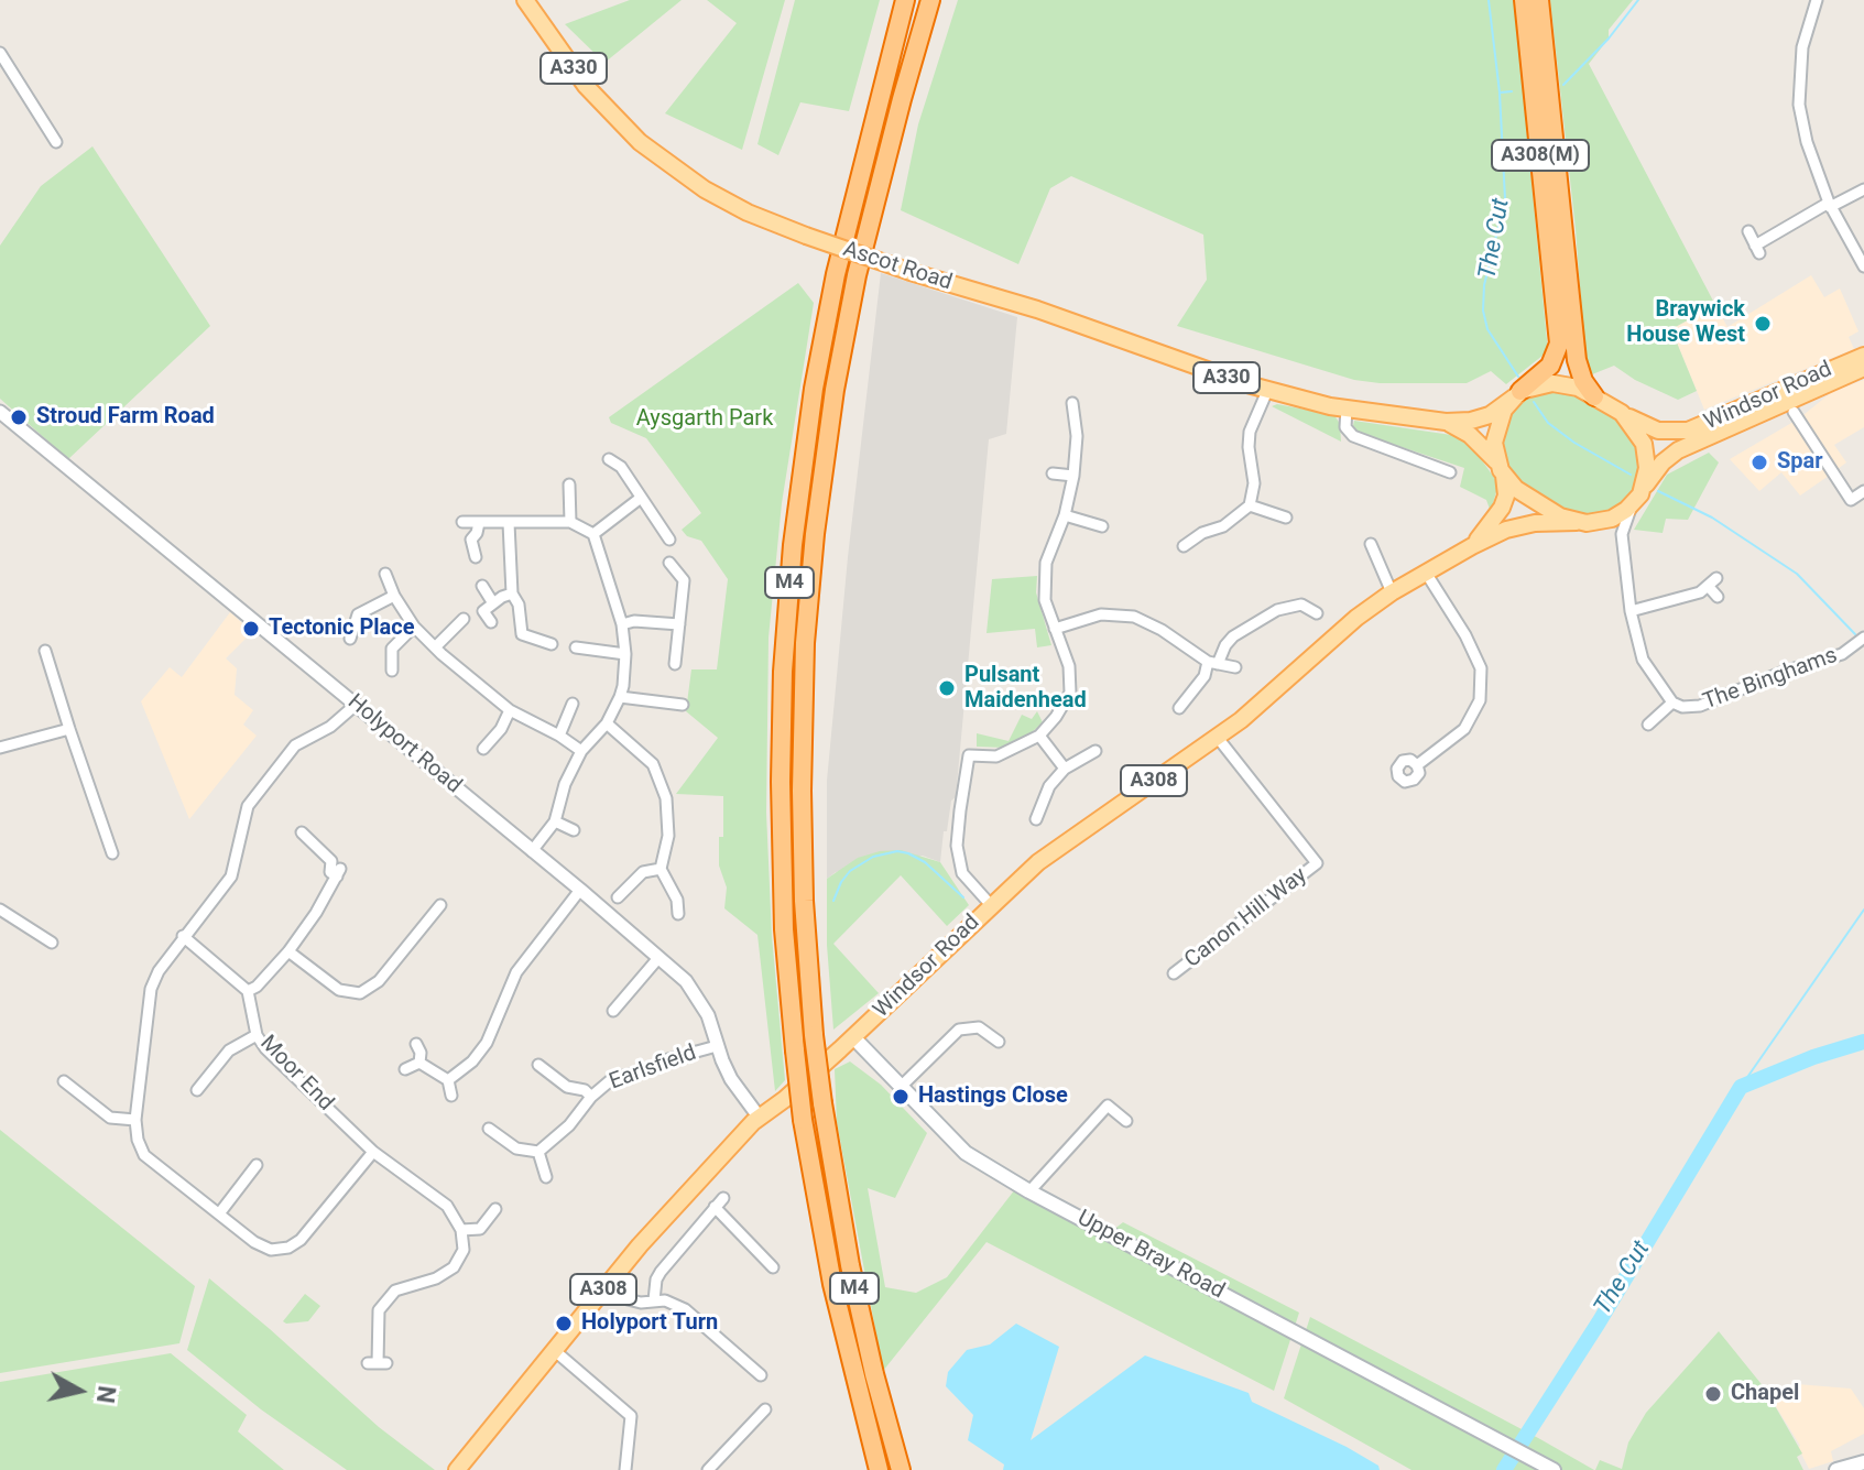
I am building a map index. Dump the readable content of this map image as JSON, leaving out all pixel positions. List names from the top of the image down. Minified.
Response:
{"streets":{"highway":["A308(M)","M4"],"main road":["A330","Ascot Road","Windsor Road","A308","Upper Bray Road"],"street":["The Binghams","Holyport Road","Canon Hill Way","Earlsfield","Moor End"]},"crossings":[["A308(M)","Ascot Road"],["A308(M)","Windsor Road"],["A308(M)","The Binghams"],["Ascot Road","Windsor Road"],["Ascot Road","The Binghams"],["Windsor Road","The Binghams"],["Windsor Road","Holyport Road"],["Windsor Road","Canon Hill Way"],["Windsor Road","Upper Bray Road"],["Holyport Road","Earlsfield"]],"water":["The Cut"],"parks":["Aysgarth Park"],"places":["Braywick House West","Stroud Farm Road","Spar","Tectonic Place","Pulsant Maidenhead","Hastings Close","Holyport Turn","Chapel"],"north":"right"}
